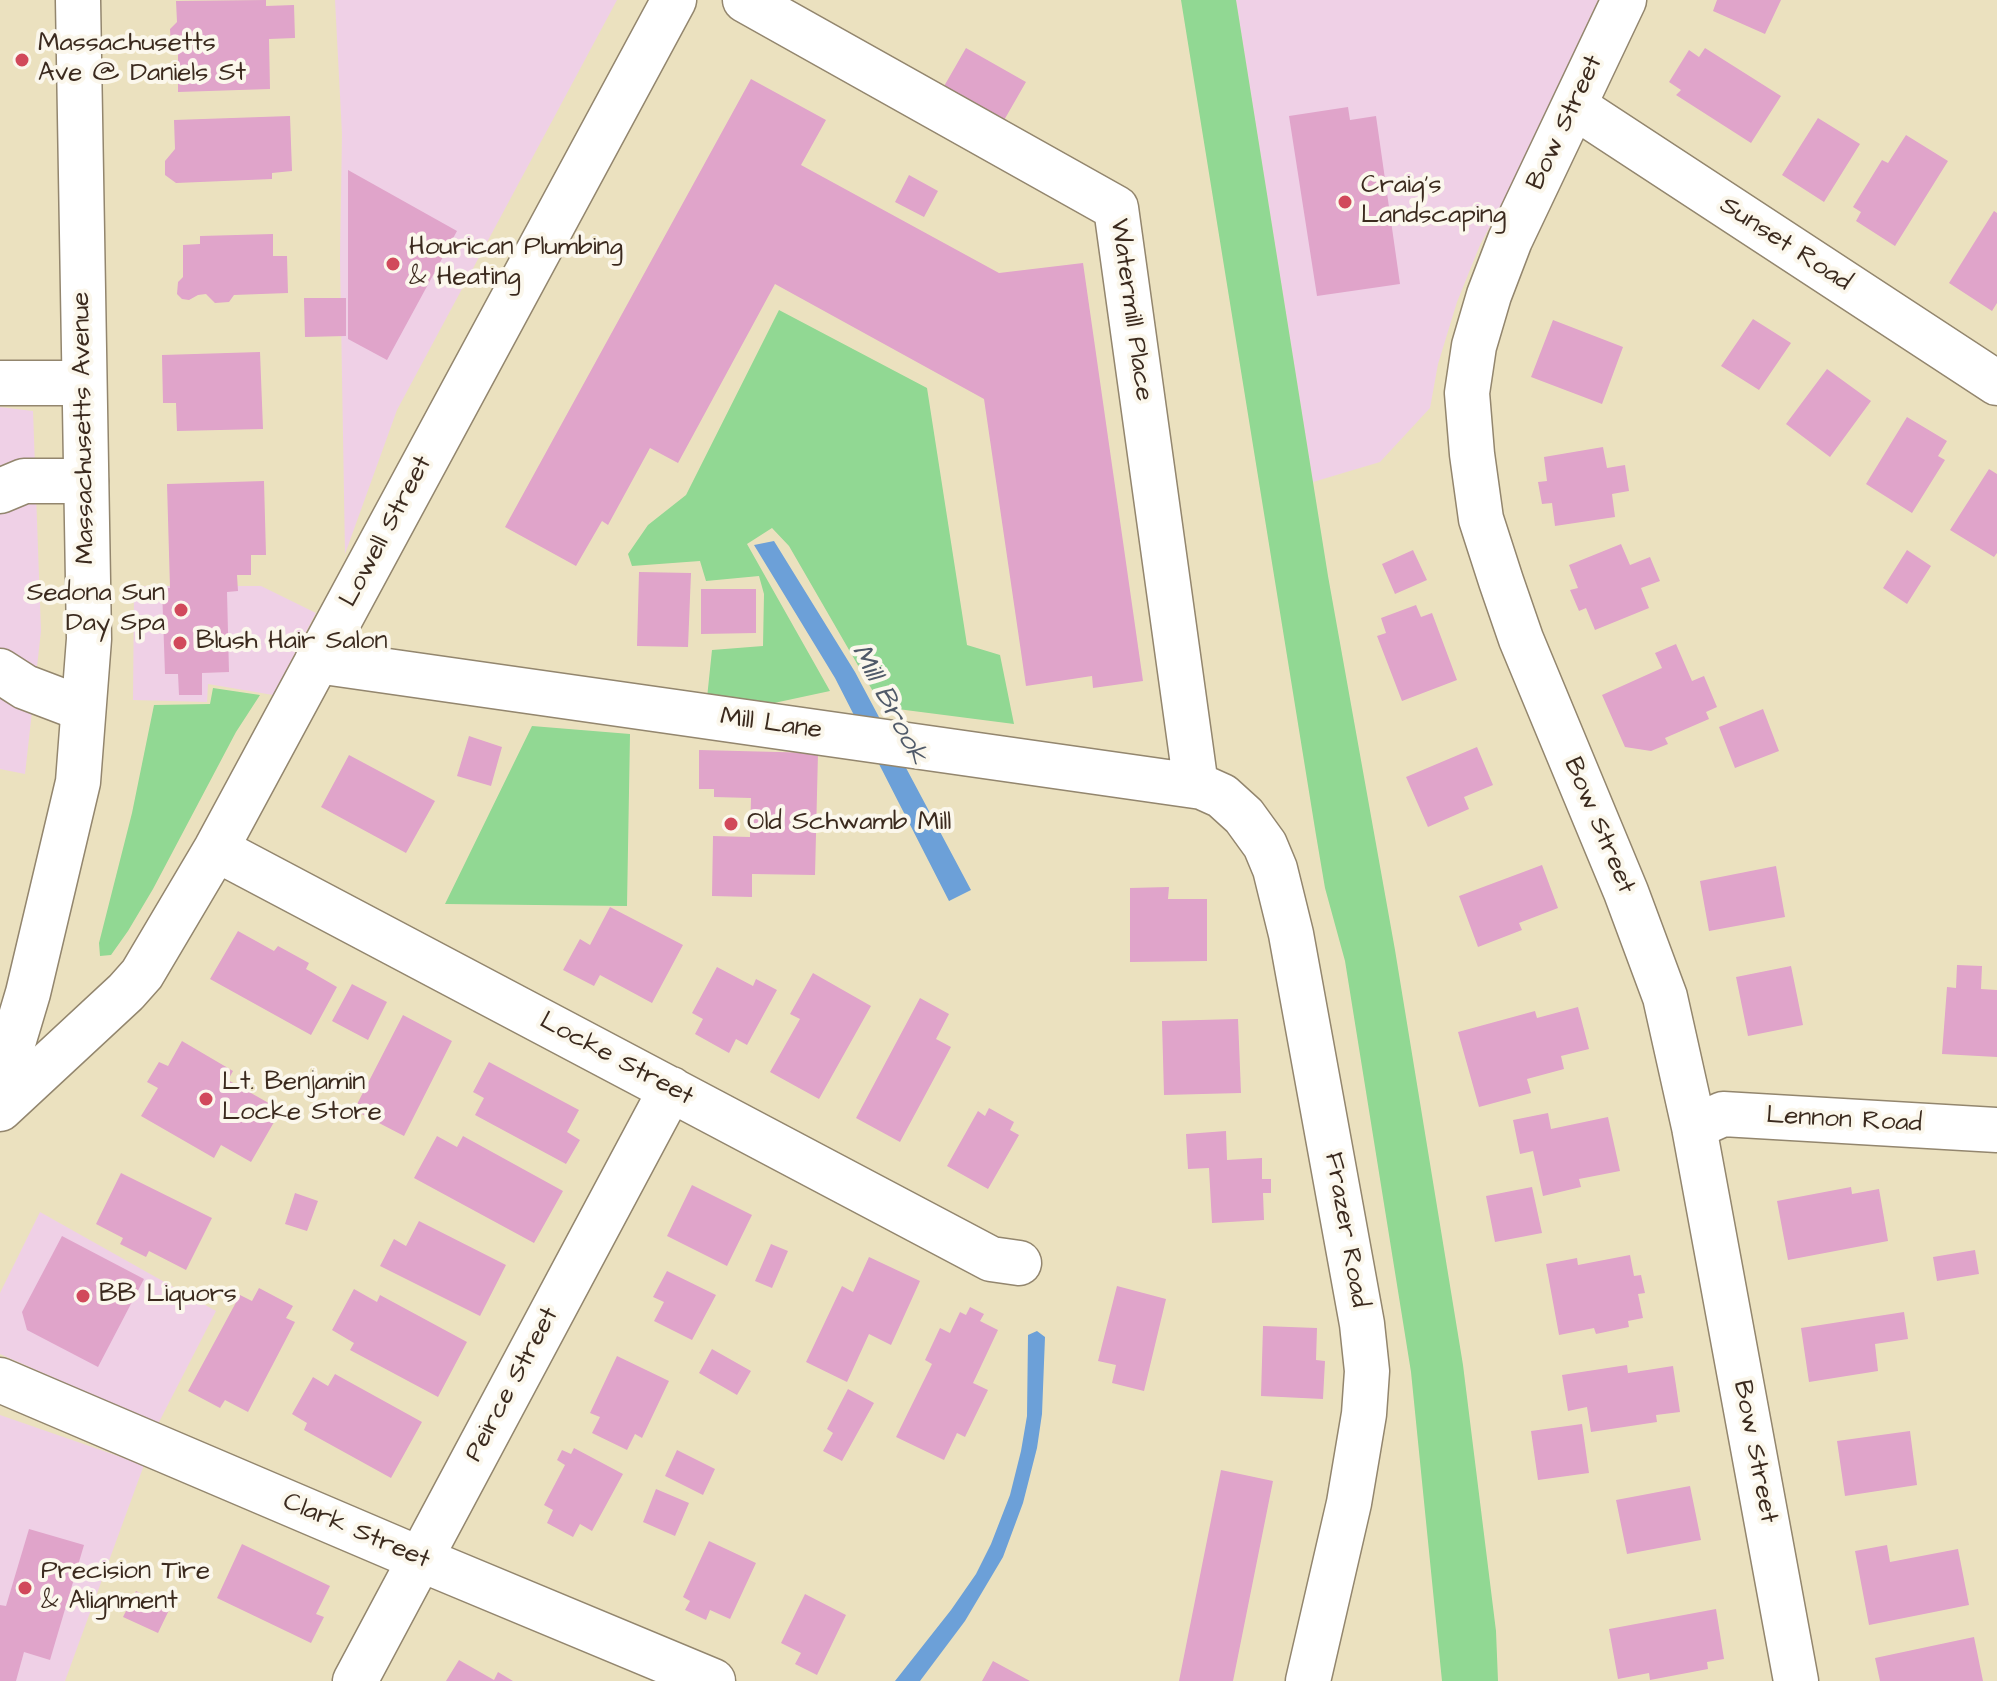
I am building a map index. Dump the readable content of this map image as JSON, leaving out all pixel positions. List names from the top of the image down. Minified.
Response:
{"streets":{"street":["Bow Street","Sunset Road","Watermill Place","Massachusetts Avenue","Lowell Street","Mill Lane","Locke Street","Lennon Road","Frazer Road","Peirce Street","Clark Street"]},"crossings":[["Bow Street","Sunset Road"],["Bow Street","Lennon Road"],["Watermill Place","Mill Lane"],["Watermill Place","Frazer Road"],["Lowell Street","Mill Lane"],["Lowell Street","Locke Street"],["Mill Lane","Frazer Road"],["Locke Street","Peirce Street"],["Peirce Street","Clark Street"]],"water":["Mill Brook"],"places":["Massachusetts Ave @ Daniels St","Craig's Landscaping","Hourican Plumbing & Heating","Sedona Sun Day Spa","Blush Hair Salon","Old Schwamb Mill","Lt. Benjamin Locke Store","BB Liquors","Precision Tire & Alignment"]}
